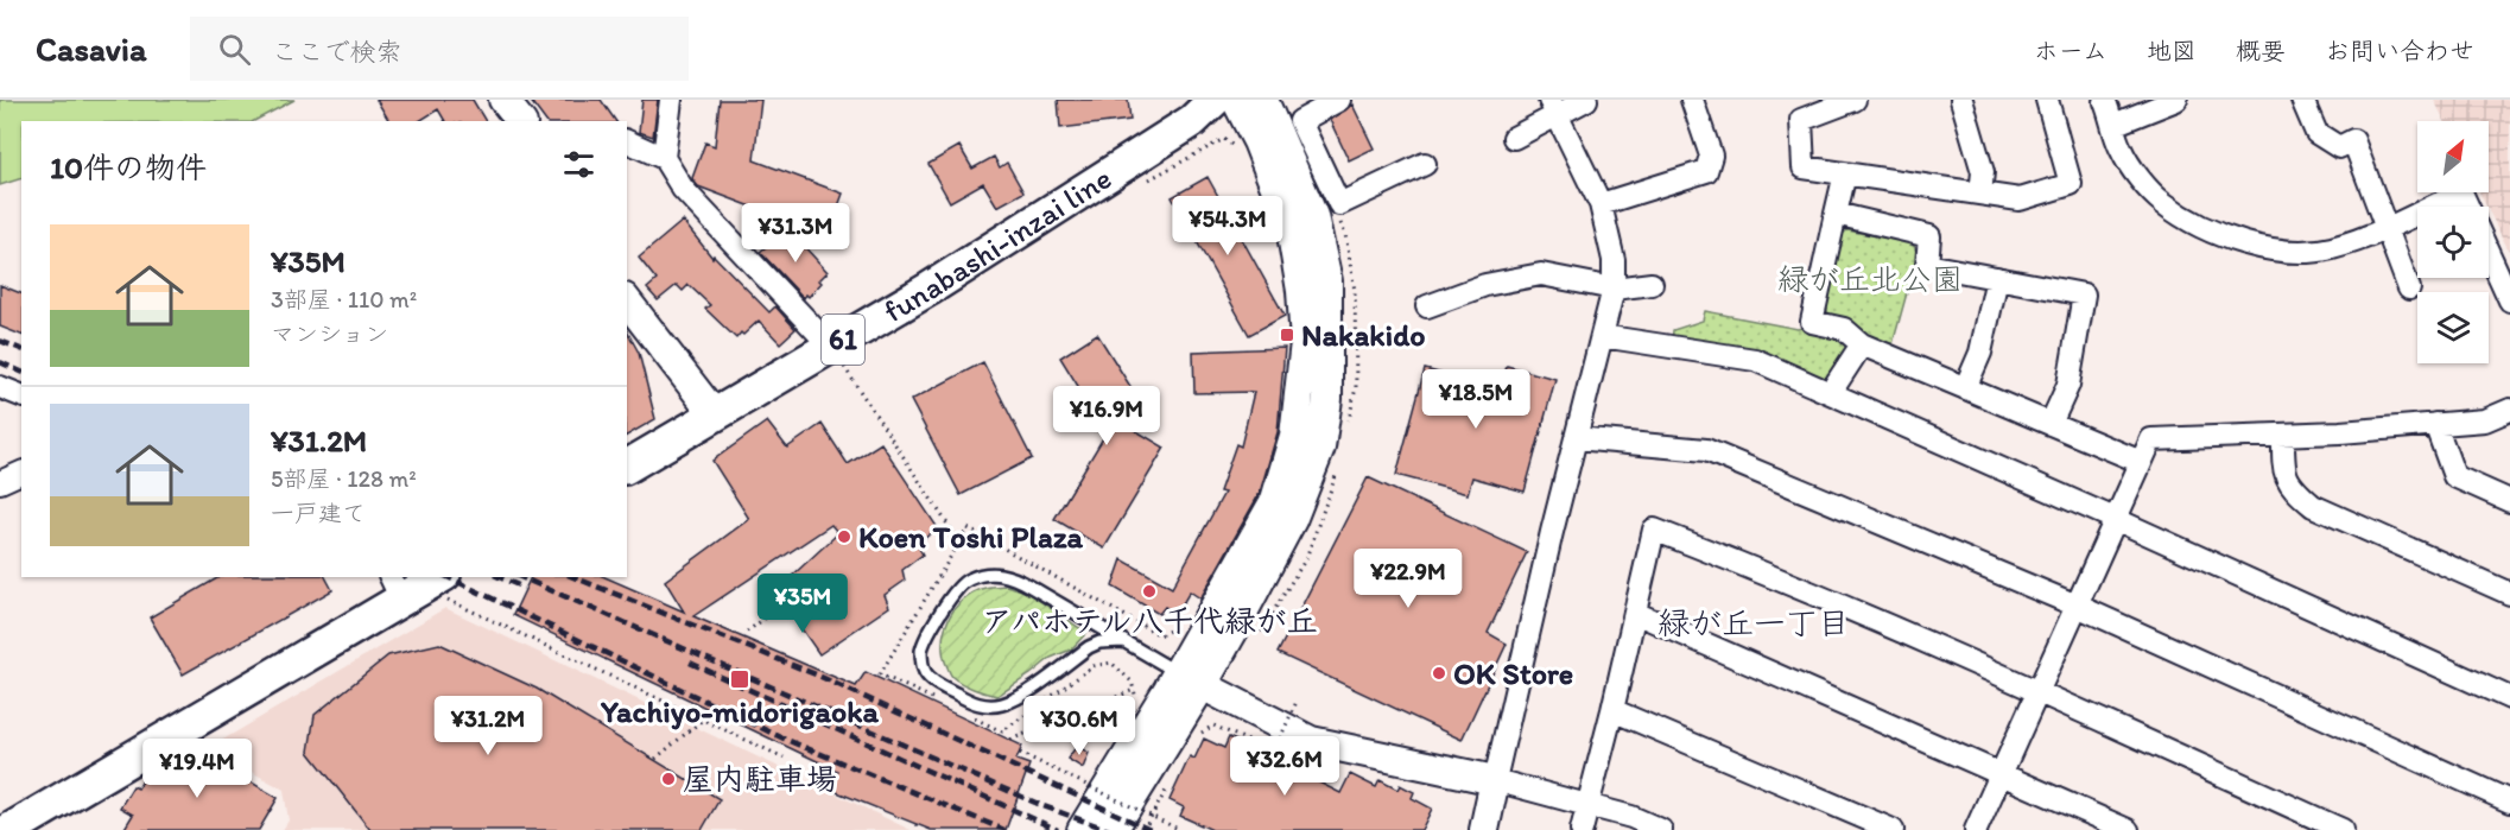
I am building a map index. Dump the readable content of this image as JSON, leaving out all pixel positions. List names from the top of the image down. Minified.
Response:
{"streets":{"main road":["funabashi-inzai line","61"]},"districts":["緑が丘一丁目"],"parks":["緑が丘北公園"],"places":{"transit":["Nakakido","Yachiyo-midorigaoka"],"other":["Koen Toshi Plaza","アパホテル八千代緑が丘","OK Store","屋内駐車場"]},"north":"top right","page":{"header":"Casavia","search":"ここで検索","nav":["ホーム","地図","概要","お問い合わせ"],"heading":"10件の物件","price":["¥54.3M","¥31.3M","¥18.5M","¥16.9M","¥22.9M","¥35M","¥31.2M","¥30.6M","¥32.6M","¥19.4M"],"list":[{"name":"¥35M","note":"3部屋 · 110 m² · マンション"},{"name":"¥31.2M","note":"5部屋 · 128 m² · 一戸建て"}]}}
